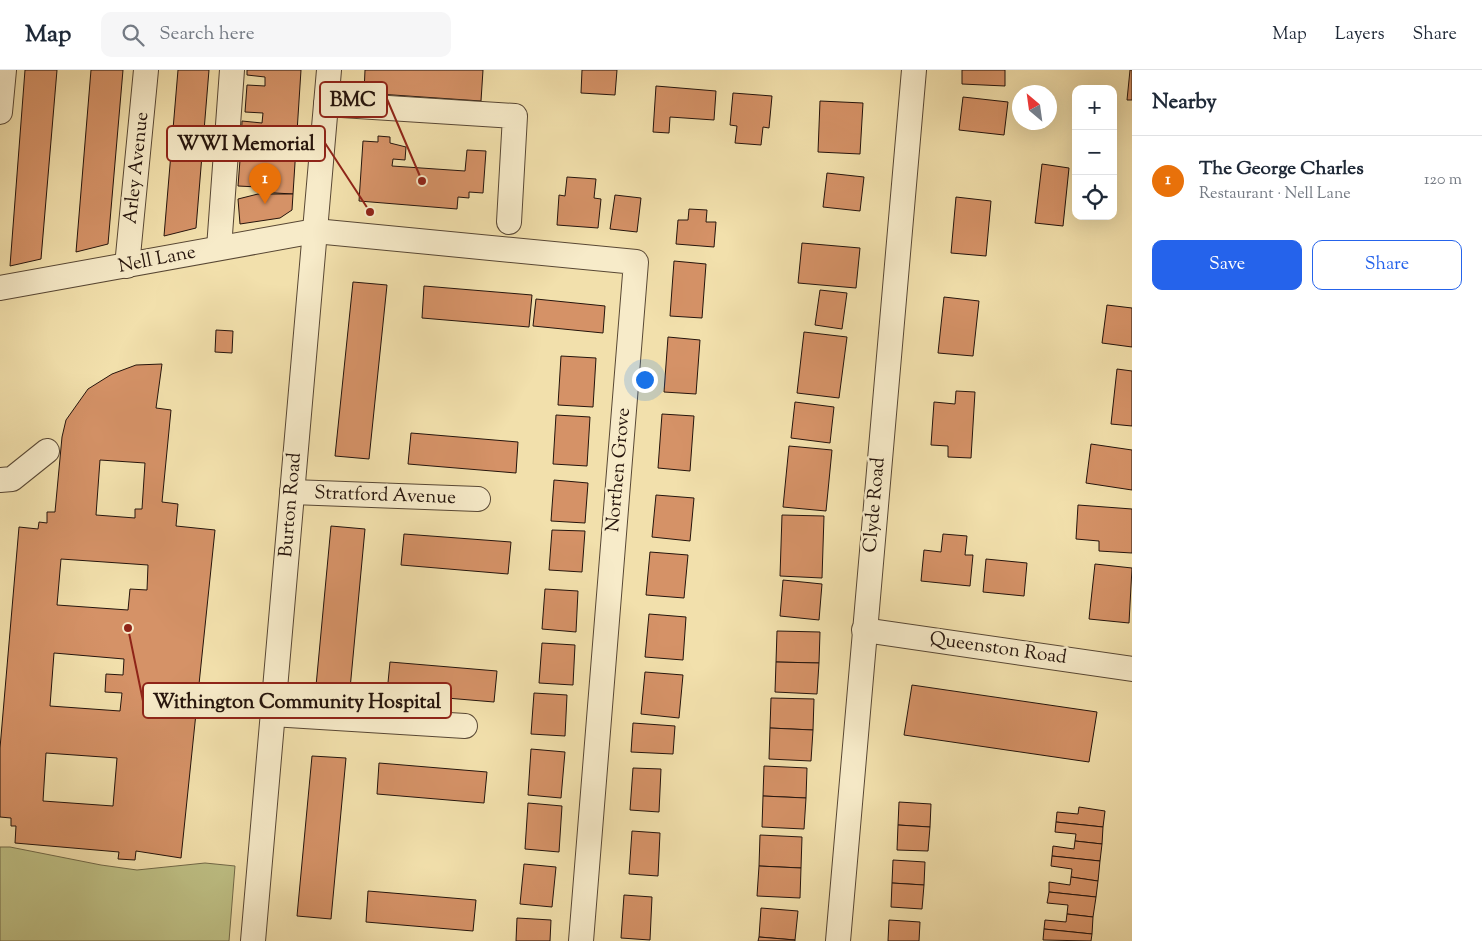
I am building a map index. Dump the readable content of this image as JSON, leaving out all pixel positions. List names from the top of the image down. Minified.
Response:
{"streets":{"street":["Arley Avenue","Nell Lane","Northen Grove","Stratford Avenue","Burton Road","Clyde Road","Queenston Road"]},"crossings":[["Arley Avenue","Nell Lane"],["Nell Lane","Northen Grove"],["Nell Lane","Burton Road"],["Northen Grove","Burton Road"],["Stratford Avenue","Burton Road"],["Clyde Road","Queenston Road"]],"places":["BMC","WWI Memorial","Withington Community Hospital"],"north":"top left","page":{"header":"Map","search":"Search here","nav":["Map","Layers","Share"],"heading":"Nearby","map_buttons":["+","−"],"list":[{"mark":"1","name":"The George Charles","note":"Restaurant · Nell Lane","value":"120 m"}],"pins":"1","buttons":["Save","Share"]}}
